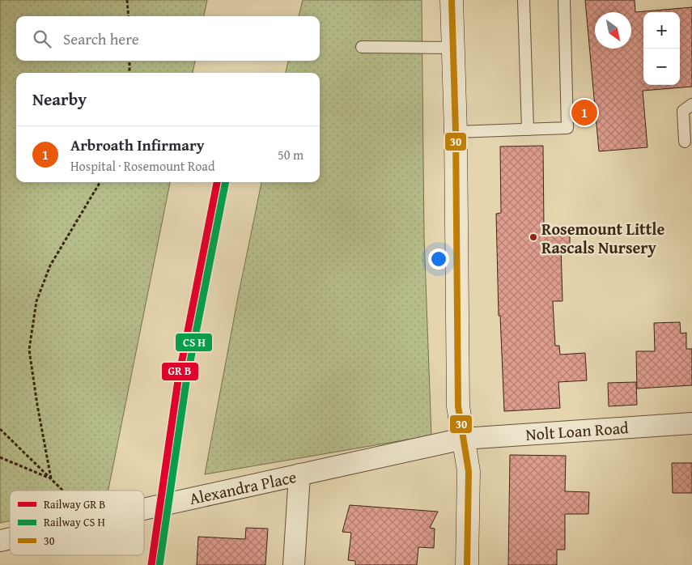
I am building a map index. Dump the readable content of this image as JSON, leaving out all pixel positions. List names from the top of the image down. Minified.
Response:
{"streets":{"street":["Nolt Loan Road","Alexandra Place"]},"crossings":[["Nolt Loan Road","Alexandra Place"]],"places":["Rosemount Little Rascals Nursery"],"lines":["transit line 30"],"legend":["Railway GR B","Railway CS H","30"],"north":"bottom right","page":{"map_buttons":["+","−"],"search":"Search here","heading":"Nearby","pins":"1","list":[{"mark":"1","name":"Arbroath Infirmary","note":"Hospital · Rosemount Road","value":"50 m"}]}}
